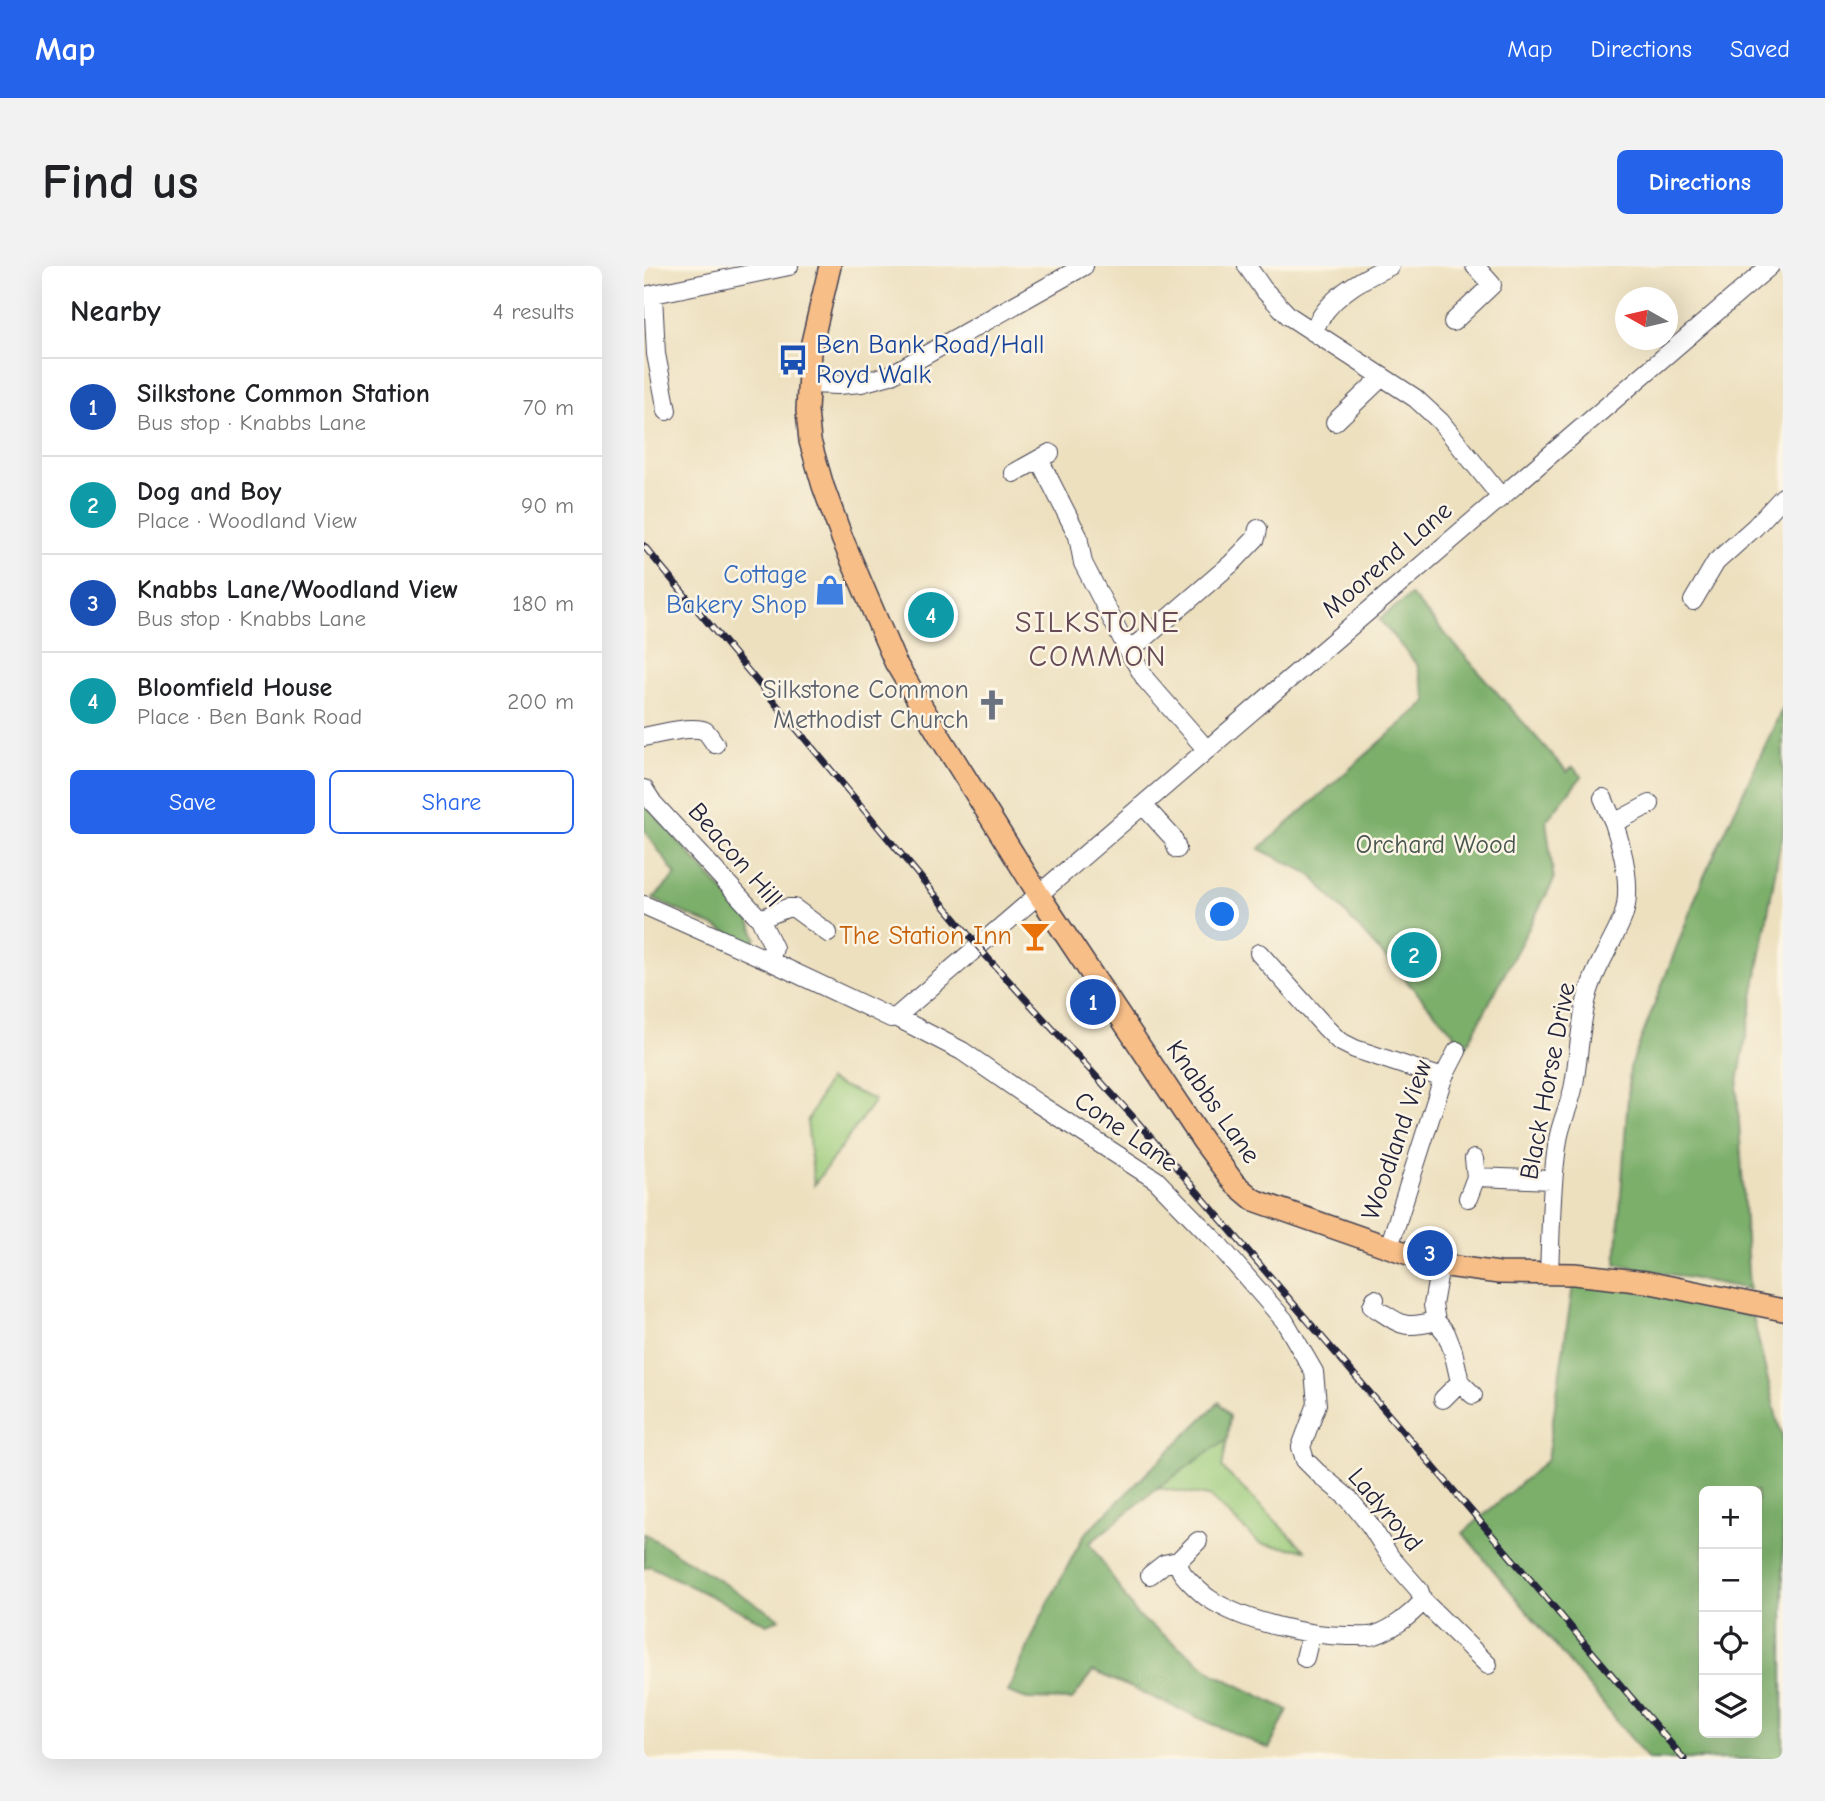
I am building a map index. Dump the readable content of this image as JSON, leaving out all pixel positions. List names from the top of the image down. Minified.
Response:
{"streets":{"main road":["Knabbs Lane"],"street":["Moorend Lane","Beacon Hill","Black Horse Drive","Cone Lane","Woodland View","Ladyroyd"]},"crossings":[["Moorend Lane","Knabbs Lane"],["Beacon Hill","Cone Lane"],["Black Horse Drive","Knabbs Lane"],["Knabbs Lane","Woodland View"],["Cone Lane","Ladyroyd"]],"districts":["SILKSTONE COMMON"],"parks":["Orchard Wood"],"places":{"bus stop":["Ben Bank Road/Hall Royd Walk"],"shop":["Cottage Bakery Shop"],"church":["Silkstone Common Methodist Church"],"bar":["The Station Inn"]},"north":"left","page":{"header":"Map","nav":["Map","Directions","Saved"],"buttons":["Directions",["Save","Share"]],"title":"Find us","heading":["Nearby","4 results"],"list":[{"mark":"1","name":"Silkstone Common Station","note":"Bus stop · Knabbs Lane","value":"70 m"},{"mark":"2","name":"Dog and Boy","note":"Place · Woodland View","value":"90 m"},{"mark":"3","name":"Knabbs Lane/Woodland View","note":"Bus stop · Knabbs Lane","value":"180 m"},{"mark":"4","name":"Bloomfield House","note":"Place · Ben Bank Road","value":"200 m"}],"pins":["4","2","1","3"],"map_buttons":["+","−"]}}
